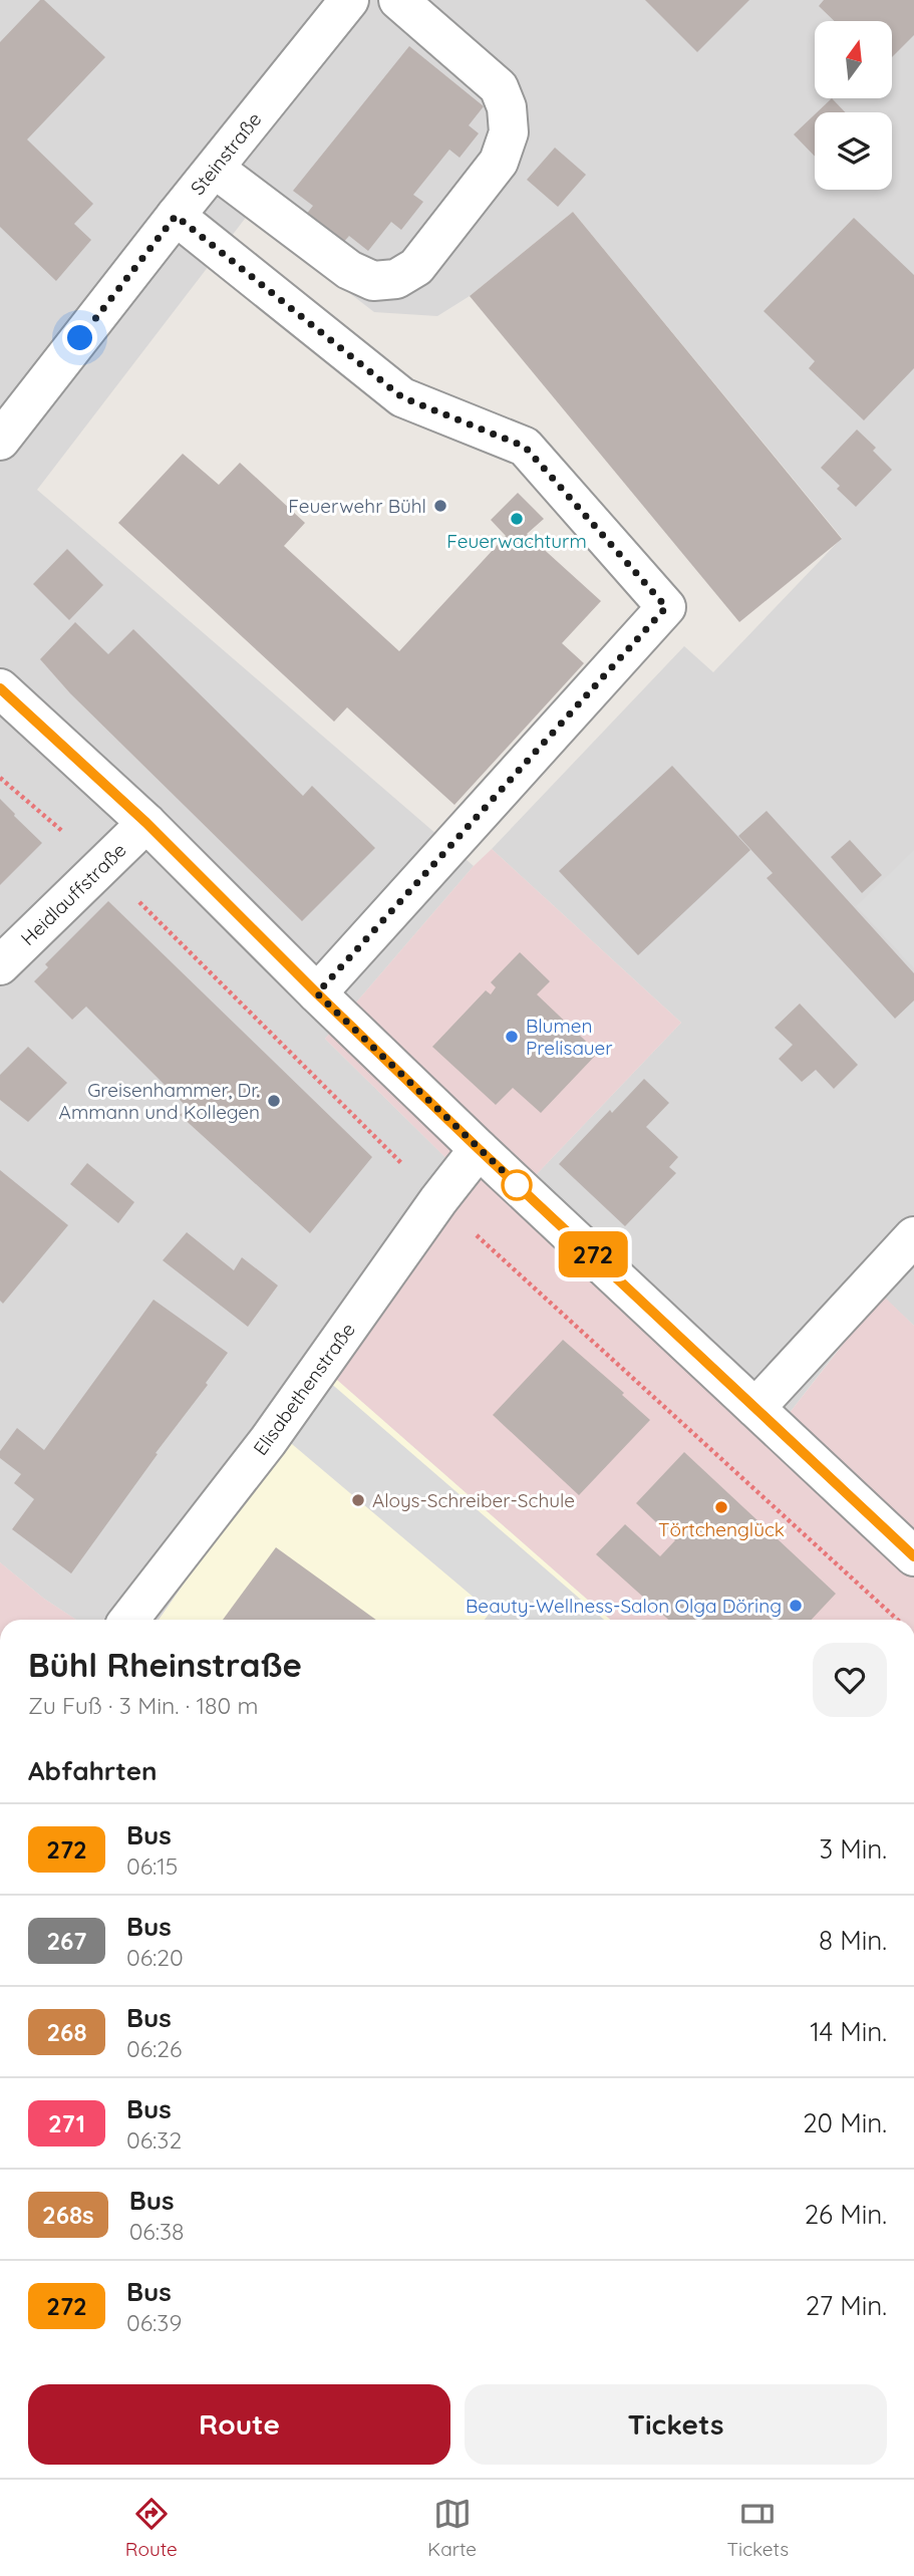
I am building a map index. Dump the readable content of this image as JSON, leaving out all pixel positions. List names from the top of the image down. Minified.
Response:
{"streets":{"street":["Steinstraße","Heidlauffstraße","Elisabethenstraße"]},"places":["Feuerwehr Bühl","Feuerwachturm","Blumen Prelisauer","Greisenhammer, Dr. Ammann und Kollegen","Aloys-Schreiber-Schule","Törtchenglück","Beauty-Wellness-Salon Olga Döring"],"lines":["bus line 272"],"north":"top","page":{"on_map":"272","heading":[["Bühl Rheinstraße","Zu Fuß · 3 Min. · 180 m"],"Abfahrten"],"list":[{"mark":"272","name":"Bus","note":"06:15","value":"3 Min."},{"mark":"267","name":"Bus","note":"06:20","value":"8 Min."},{"mark":"268","name":"Bus","note":"06:26","value":"14 Min."},{"mark":"271","name":"Bus","note":"06:32","value":"20 Min."},{"mark":"268s","name":"Bus","note":"06:38","value":"26 Min."},{"mark":"272","name":"Bus","note":"06:39","value":"27 Min."}],"buttons":["Route","Tickets"],"tabs":["Route","Karte","Tickets"]}}
